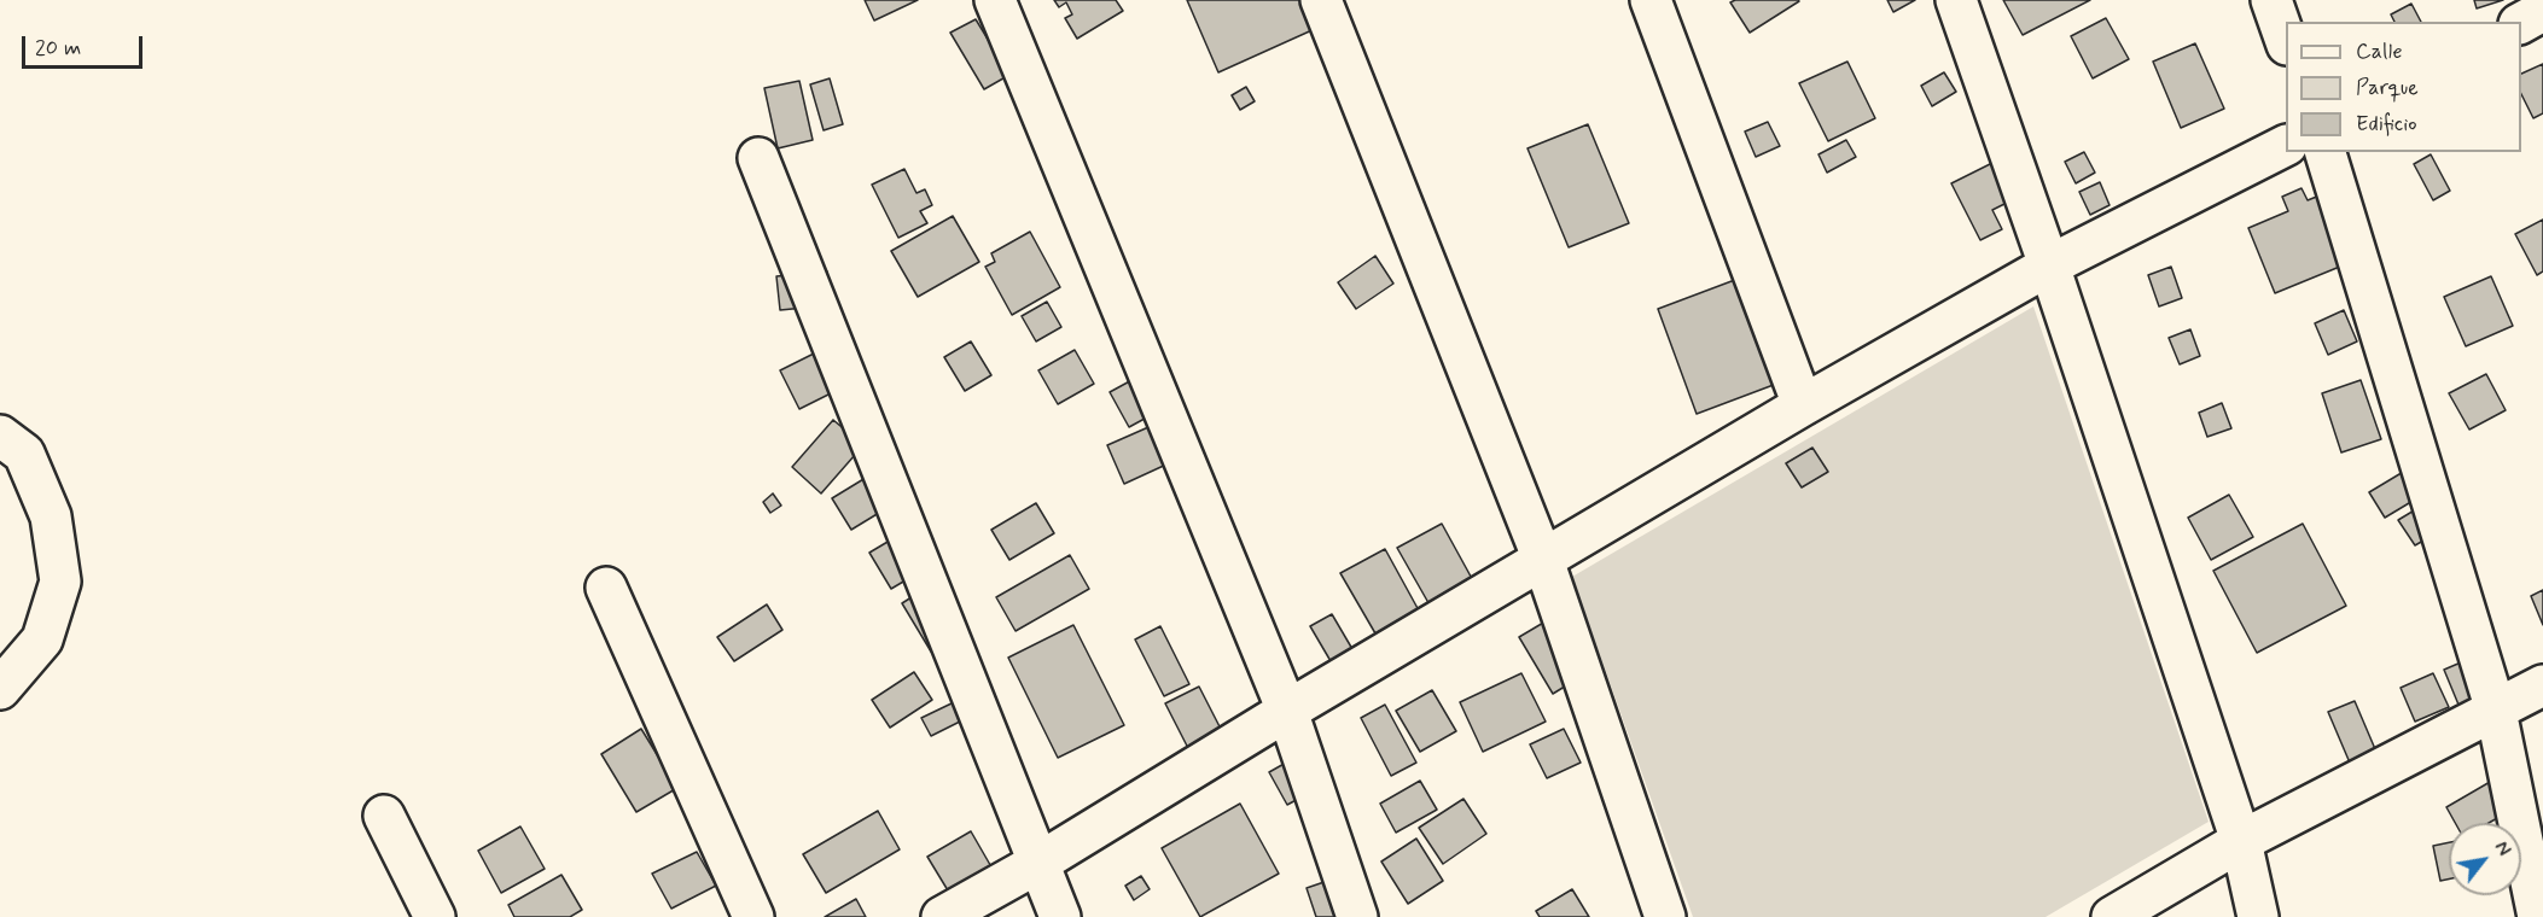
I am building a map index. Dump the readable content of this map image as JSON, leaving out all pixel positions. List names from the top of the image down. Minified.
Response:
{"legend":["Calle","Parque","Edificio"],"scale_bar":"20 m","north":"top right"}
